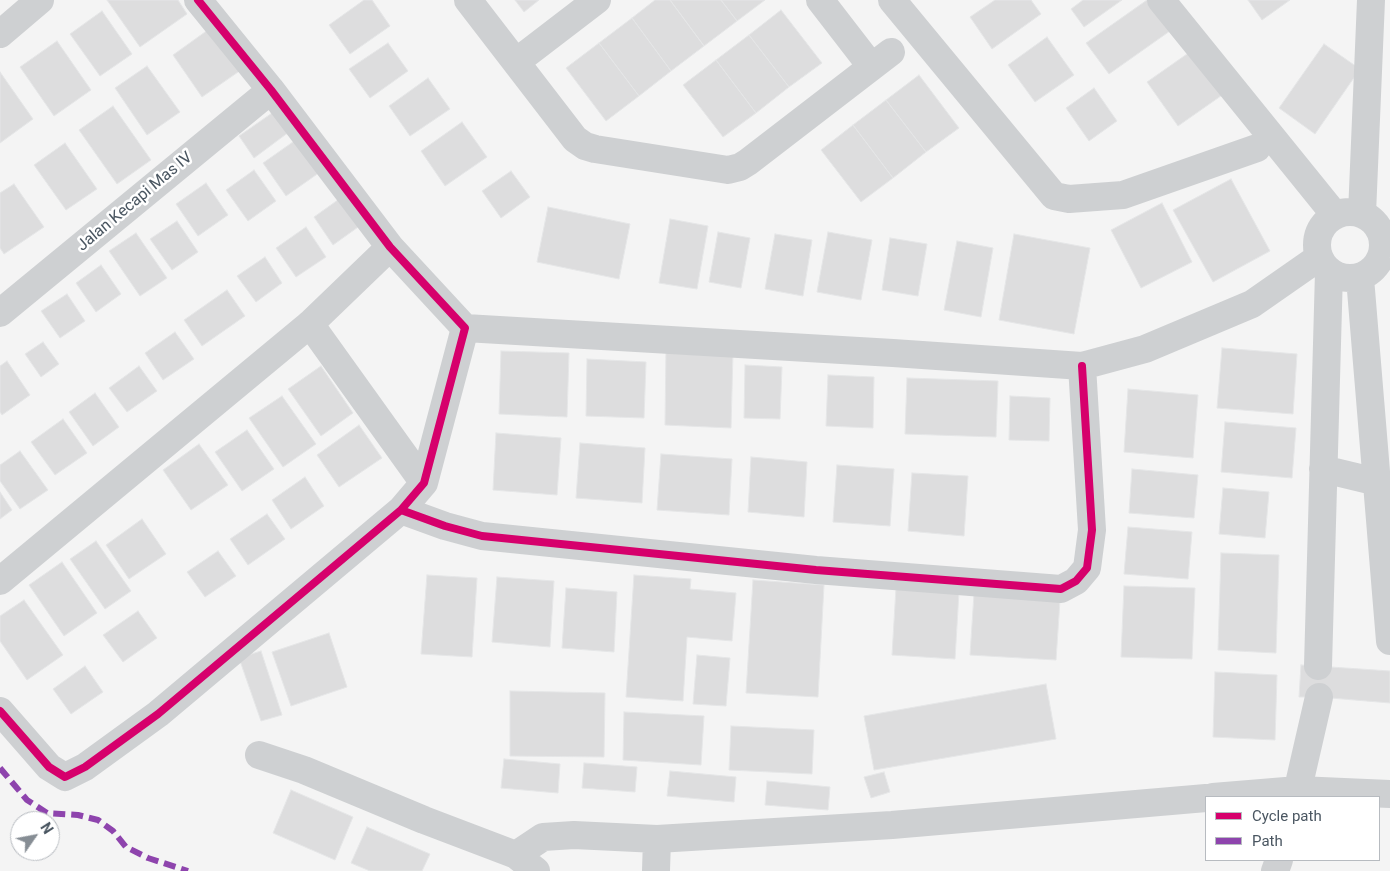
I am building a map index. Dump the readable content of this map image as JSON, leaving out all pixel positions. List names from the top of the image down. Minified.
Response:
{"streets":{"street":["Jalan Kecapi Mas IV"]},"legend":["Cycle path","Path"],"north":"top right"}
